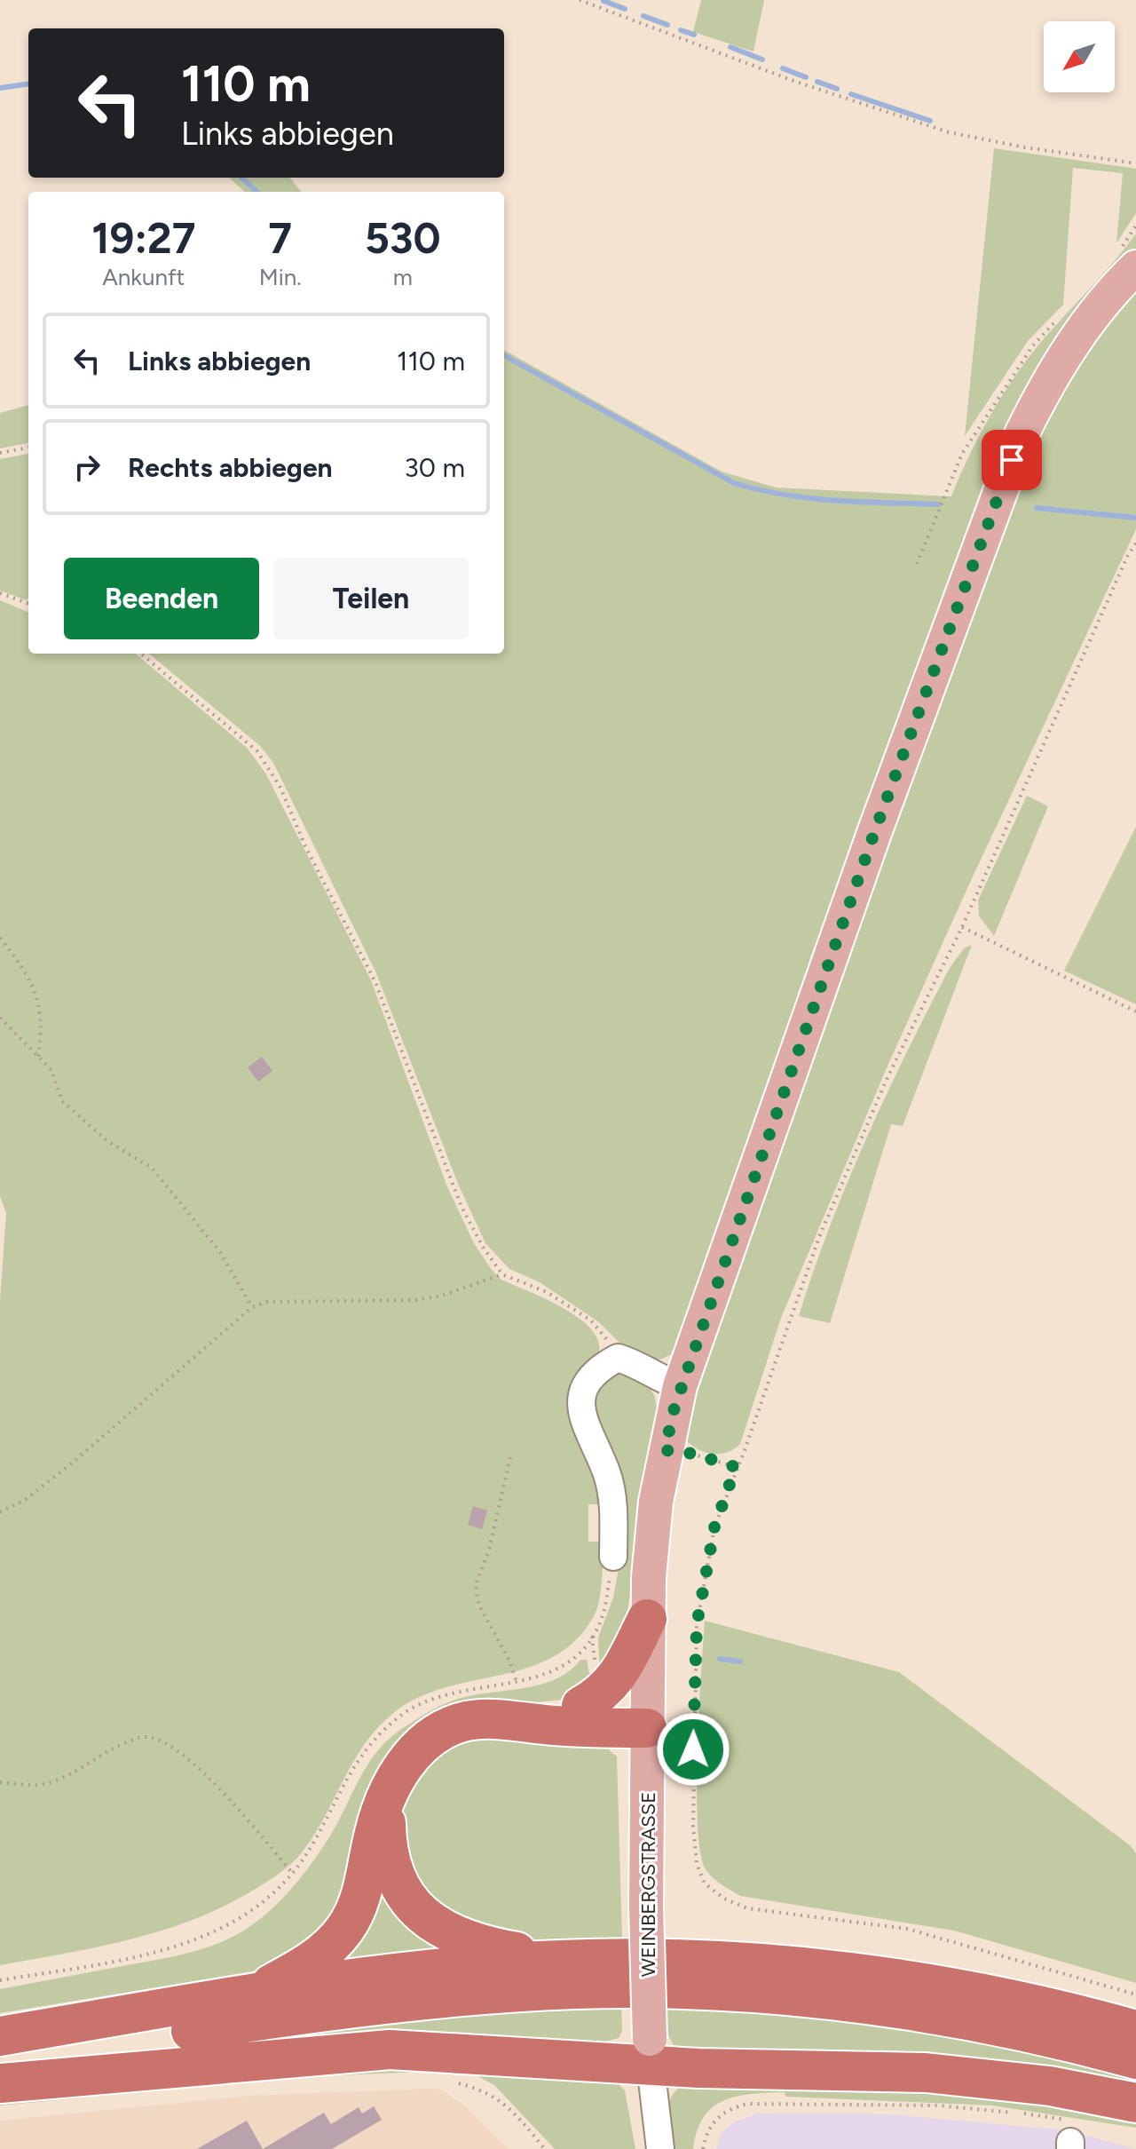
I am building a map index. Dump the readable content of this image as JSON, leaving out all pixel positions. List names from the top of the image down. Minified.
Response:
{"streets":{"main road":["WEINBERGSTRASSE"]},"north":"bottom left","page":{"turn":["110 m","Links abbiegen"],"eta":["19:27","Ankunft","7","Min.","530","m"],"list":[{"name":"Links abbiegen","value":"110 m"},{"name":"Rechts abbiegen","value":"30 m"}],"buttons":["Beenden","Teilen"]}}
